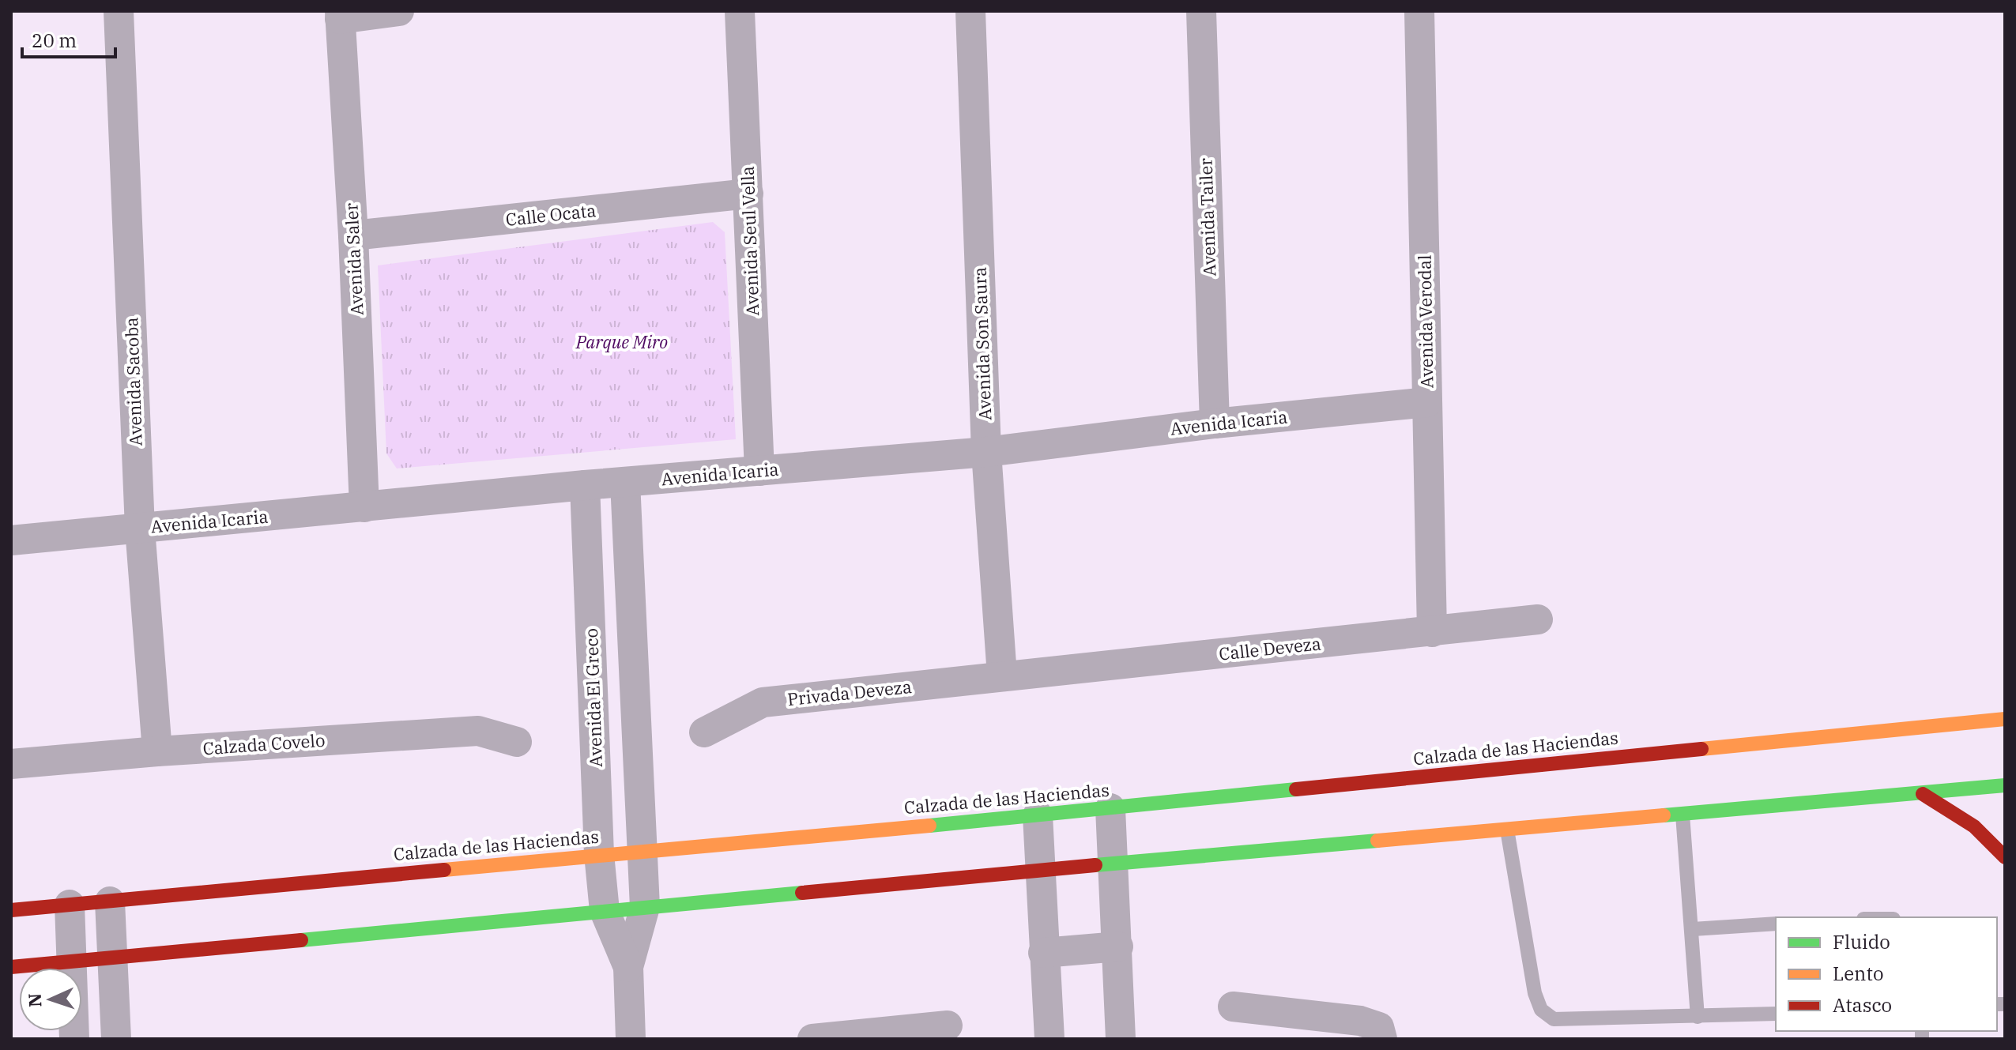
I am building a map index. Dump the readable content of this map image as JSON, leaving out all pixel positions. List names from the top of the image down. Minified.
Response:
{"streets":{"main road":["Calzada de las Haciendas"],"street":["Calle Ocata","Avenida Tailer","Avenida Seul Vella","Avenida Saler","Avenida Verodal","Avenida Son Saura","Avenida Sacoba","Avenida Icaria","Calle Deveza","Privada Deveza","Avenida El Greco","Calzada Covelo"]},"crossings":[["Calle Ocata","Avenida Seul Vella"],["Calle Ocata","Avenida Saler"],["Avenida Tailer","Avenida Icaria"],["Avenida Seul Vella","Avenida Icaria"],["Avenida Saler","Avenida Icaria"],["Avenida Verodal","Avenida Icaria"],["Avenida Verodal","Calle Deveza"],["Avenida Son Saura","Avenida Icaria"],["Avenida Son Saura","Calle Deveza"],["Avenida Son Saura","Privada Deveza"],["Avenida Sacoba","Avenida Icaria"],["Avenida Sacoba","Calzada Covelo"],["Avenida Icaria","Avenida El Greco"],["Calle Deveza","Privada Deveza"],["Avenida El Greco","Calzada de las Haciendas"]],"parks":["Parque Miro"],"legend":["Fluido","Lento","Atasco"],"scale_bar":"20 m","north":"left"}
